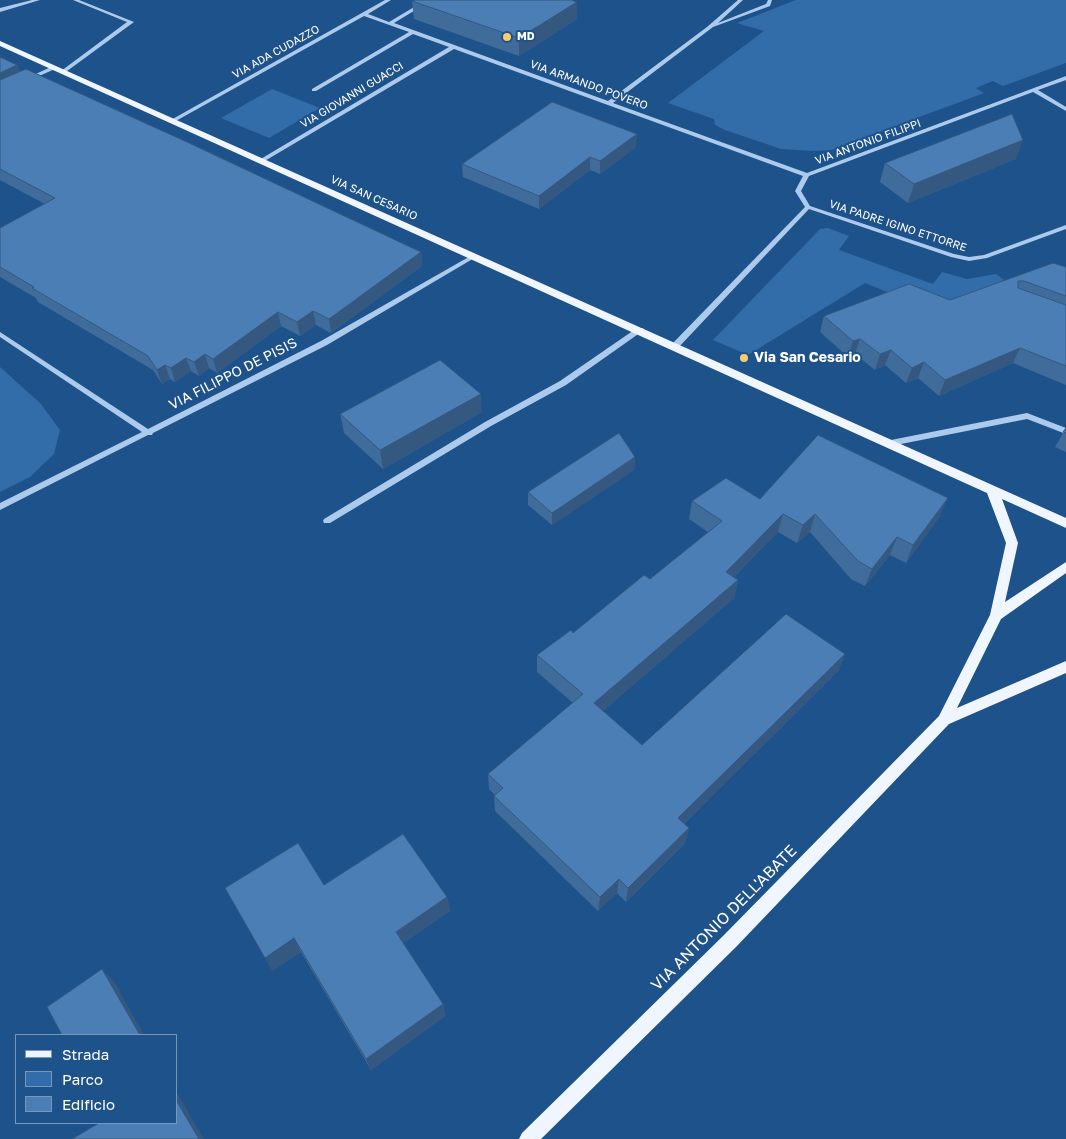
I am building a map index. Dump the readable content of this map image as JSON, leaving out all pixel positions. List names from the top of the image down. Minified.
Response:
{"streets":{"main road":["VIA SAN CESARIO","VIA ANTONIO DELL'ABATE"],"street":["VIA ADA CUDAZZO","VIA ARMANDO POVERO","VIA GIOVANNI GUACCI","VIA ANTONIO FILIPPI","VIA PADRE IGINO ETTORRE","VIA FILIPPO DE PISIS"]},"crossings":[["VIA ADA CUDAZZO","VIA ARMANDO POVERO"],["VIA ADA CUDAZZO","VIA SAN CESARIO"],["VIA ARMANDO POVERO","VIA GIOVANNI GUACCI"],["VIA ARMANDO POVERO","VIA ANTONIO FILIPPI"],["VIA GIOVANNI GUACCI","VIA SAN CESARIO"],["VIA ANTONIO FILIPPI","VIA PADRE IGINO ETTORRE"],["VIA SAN CESARIO","VIA FILIPPO DE PISIS"],["VIA SAN CESARIO","VIA ANTONIO DELL'ABATE"]],"places":["MD","Via San Cesario"],"legend":["Strada","Parco","Edificio"]}
